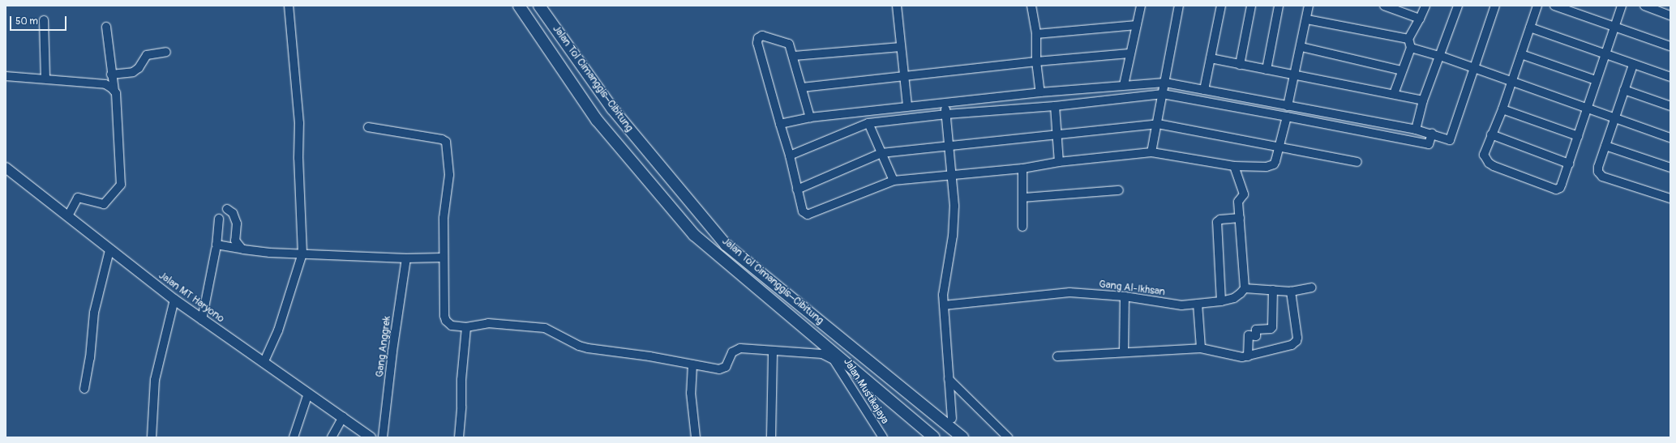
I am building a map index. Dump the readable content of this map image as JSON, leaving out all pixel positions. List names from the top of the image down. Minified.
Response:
{"streets":{"highway":["Jalan Tol Cimanggis–Cibitung"],"main road":["Jalan MT Haryono"],"street":["Gang Al-Ikhsan","Gang Anggrek","Jalan Mustikajaya"]},"scale_bar":"50 m"}
